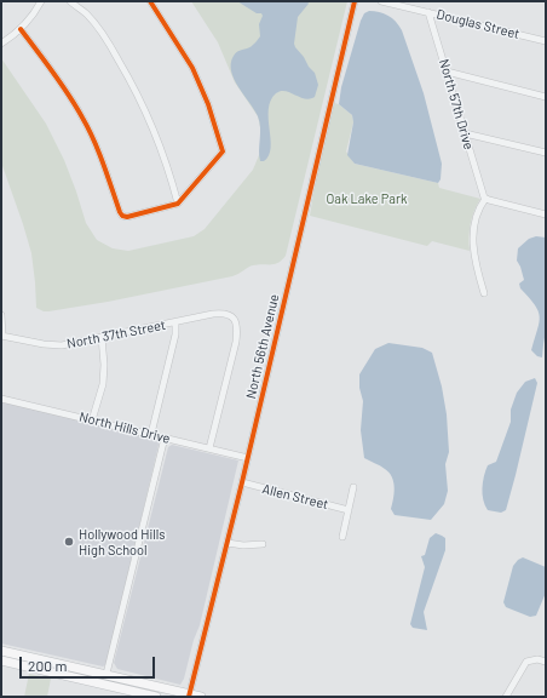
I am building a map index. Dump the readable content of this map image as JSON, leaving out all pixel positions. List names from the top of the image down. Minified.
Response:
{"streets":{"street":["Douglas Street","North 57th Drive","North 37th Street","North 56th Avenue","North Hills Drive","Allen Street"]},"crossings":[["Douglas Street","North 57th Drive"],["North 37th Street","North Hills Drive"],["North 56th Avenue","North Hills Drive"],["North 56th Avenue","Allen Street"]],"parks":["Oak Lake Park"],"places":["Hollywood Hills High School"],"scale_bar":"200 m"}
